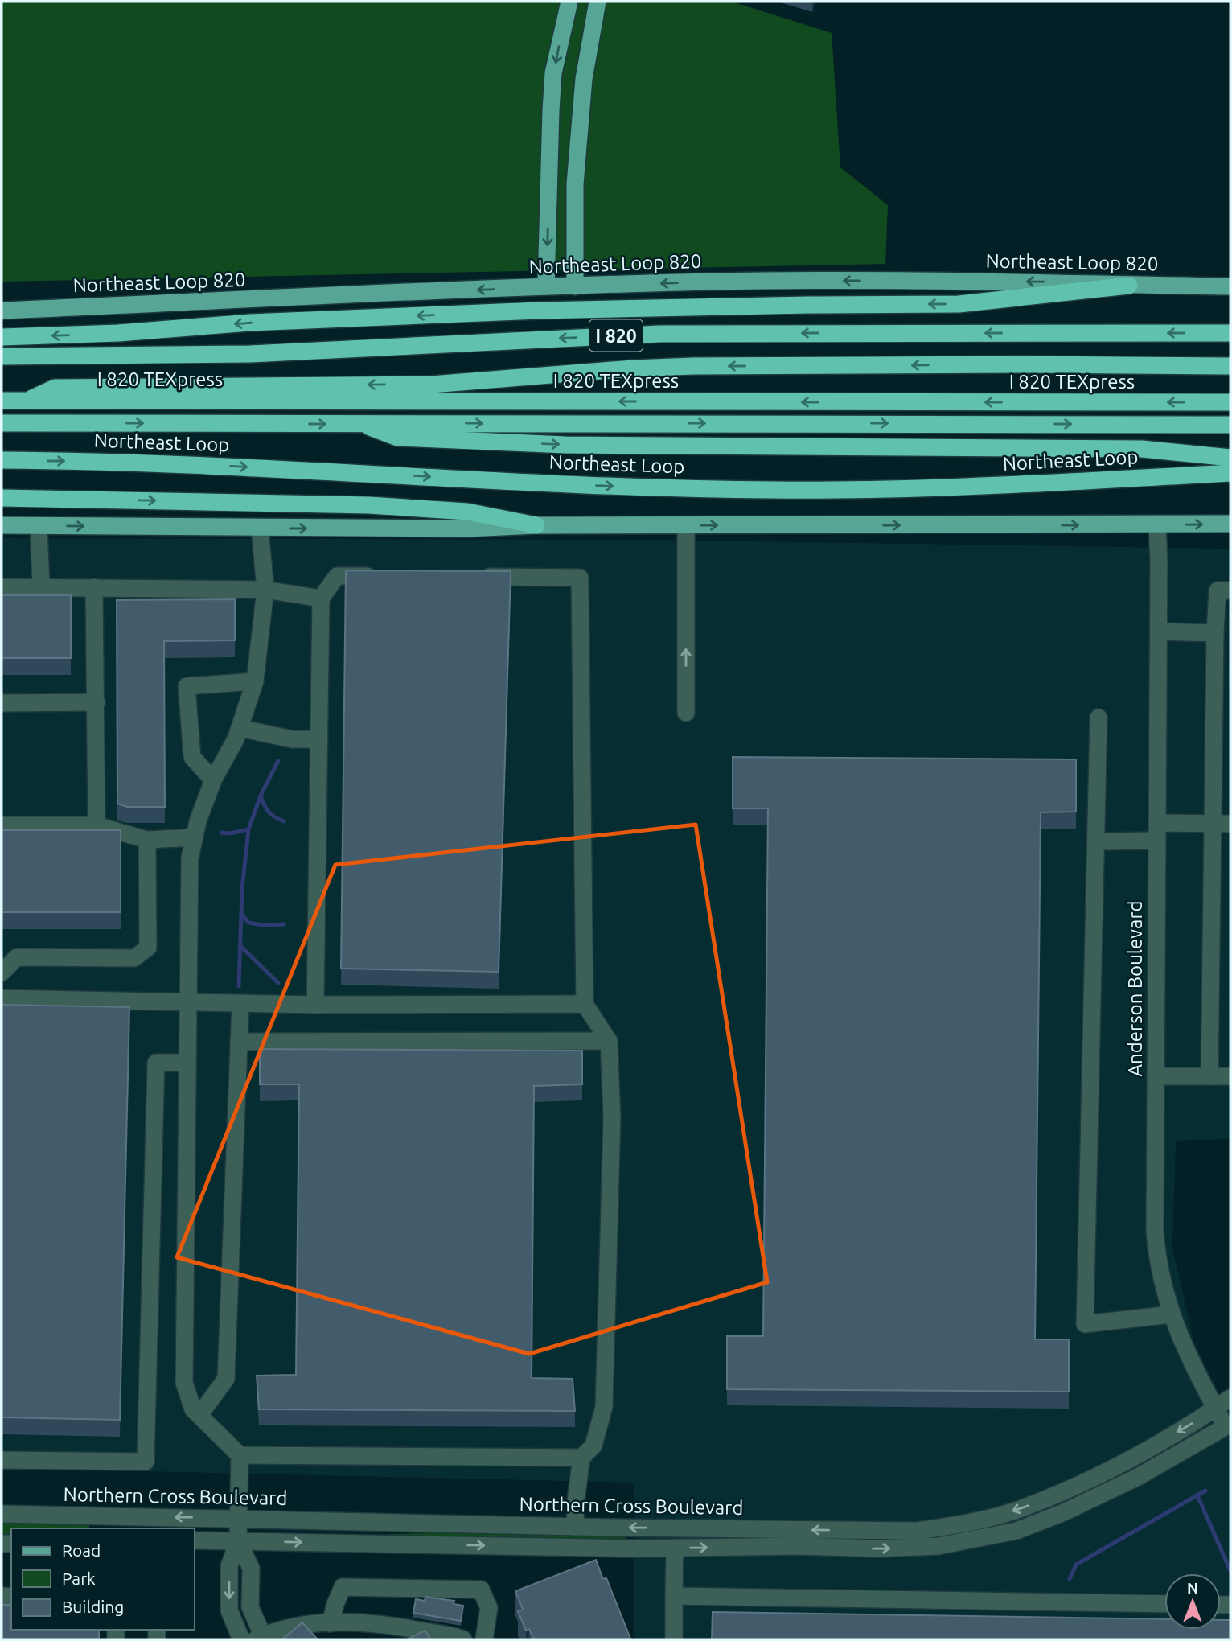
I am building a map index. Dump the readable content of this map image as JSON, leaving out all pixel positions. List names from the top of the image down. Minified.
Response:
{"streets":{"highway":["I 820","I 820 TEXpress","Northeast Loop"],"main road":["Northeast Loop 820"],"street":["Anderson Boulevard","Northern Cross Boulevard"]},"crossings":[["Anderson Boulevard","Northern Cross Boulevard"]],"one_way":["Northeast Loop 820"],"legend":["Road","Park","Building"],"north":"top"}
